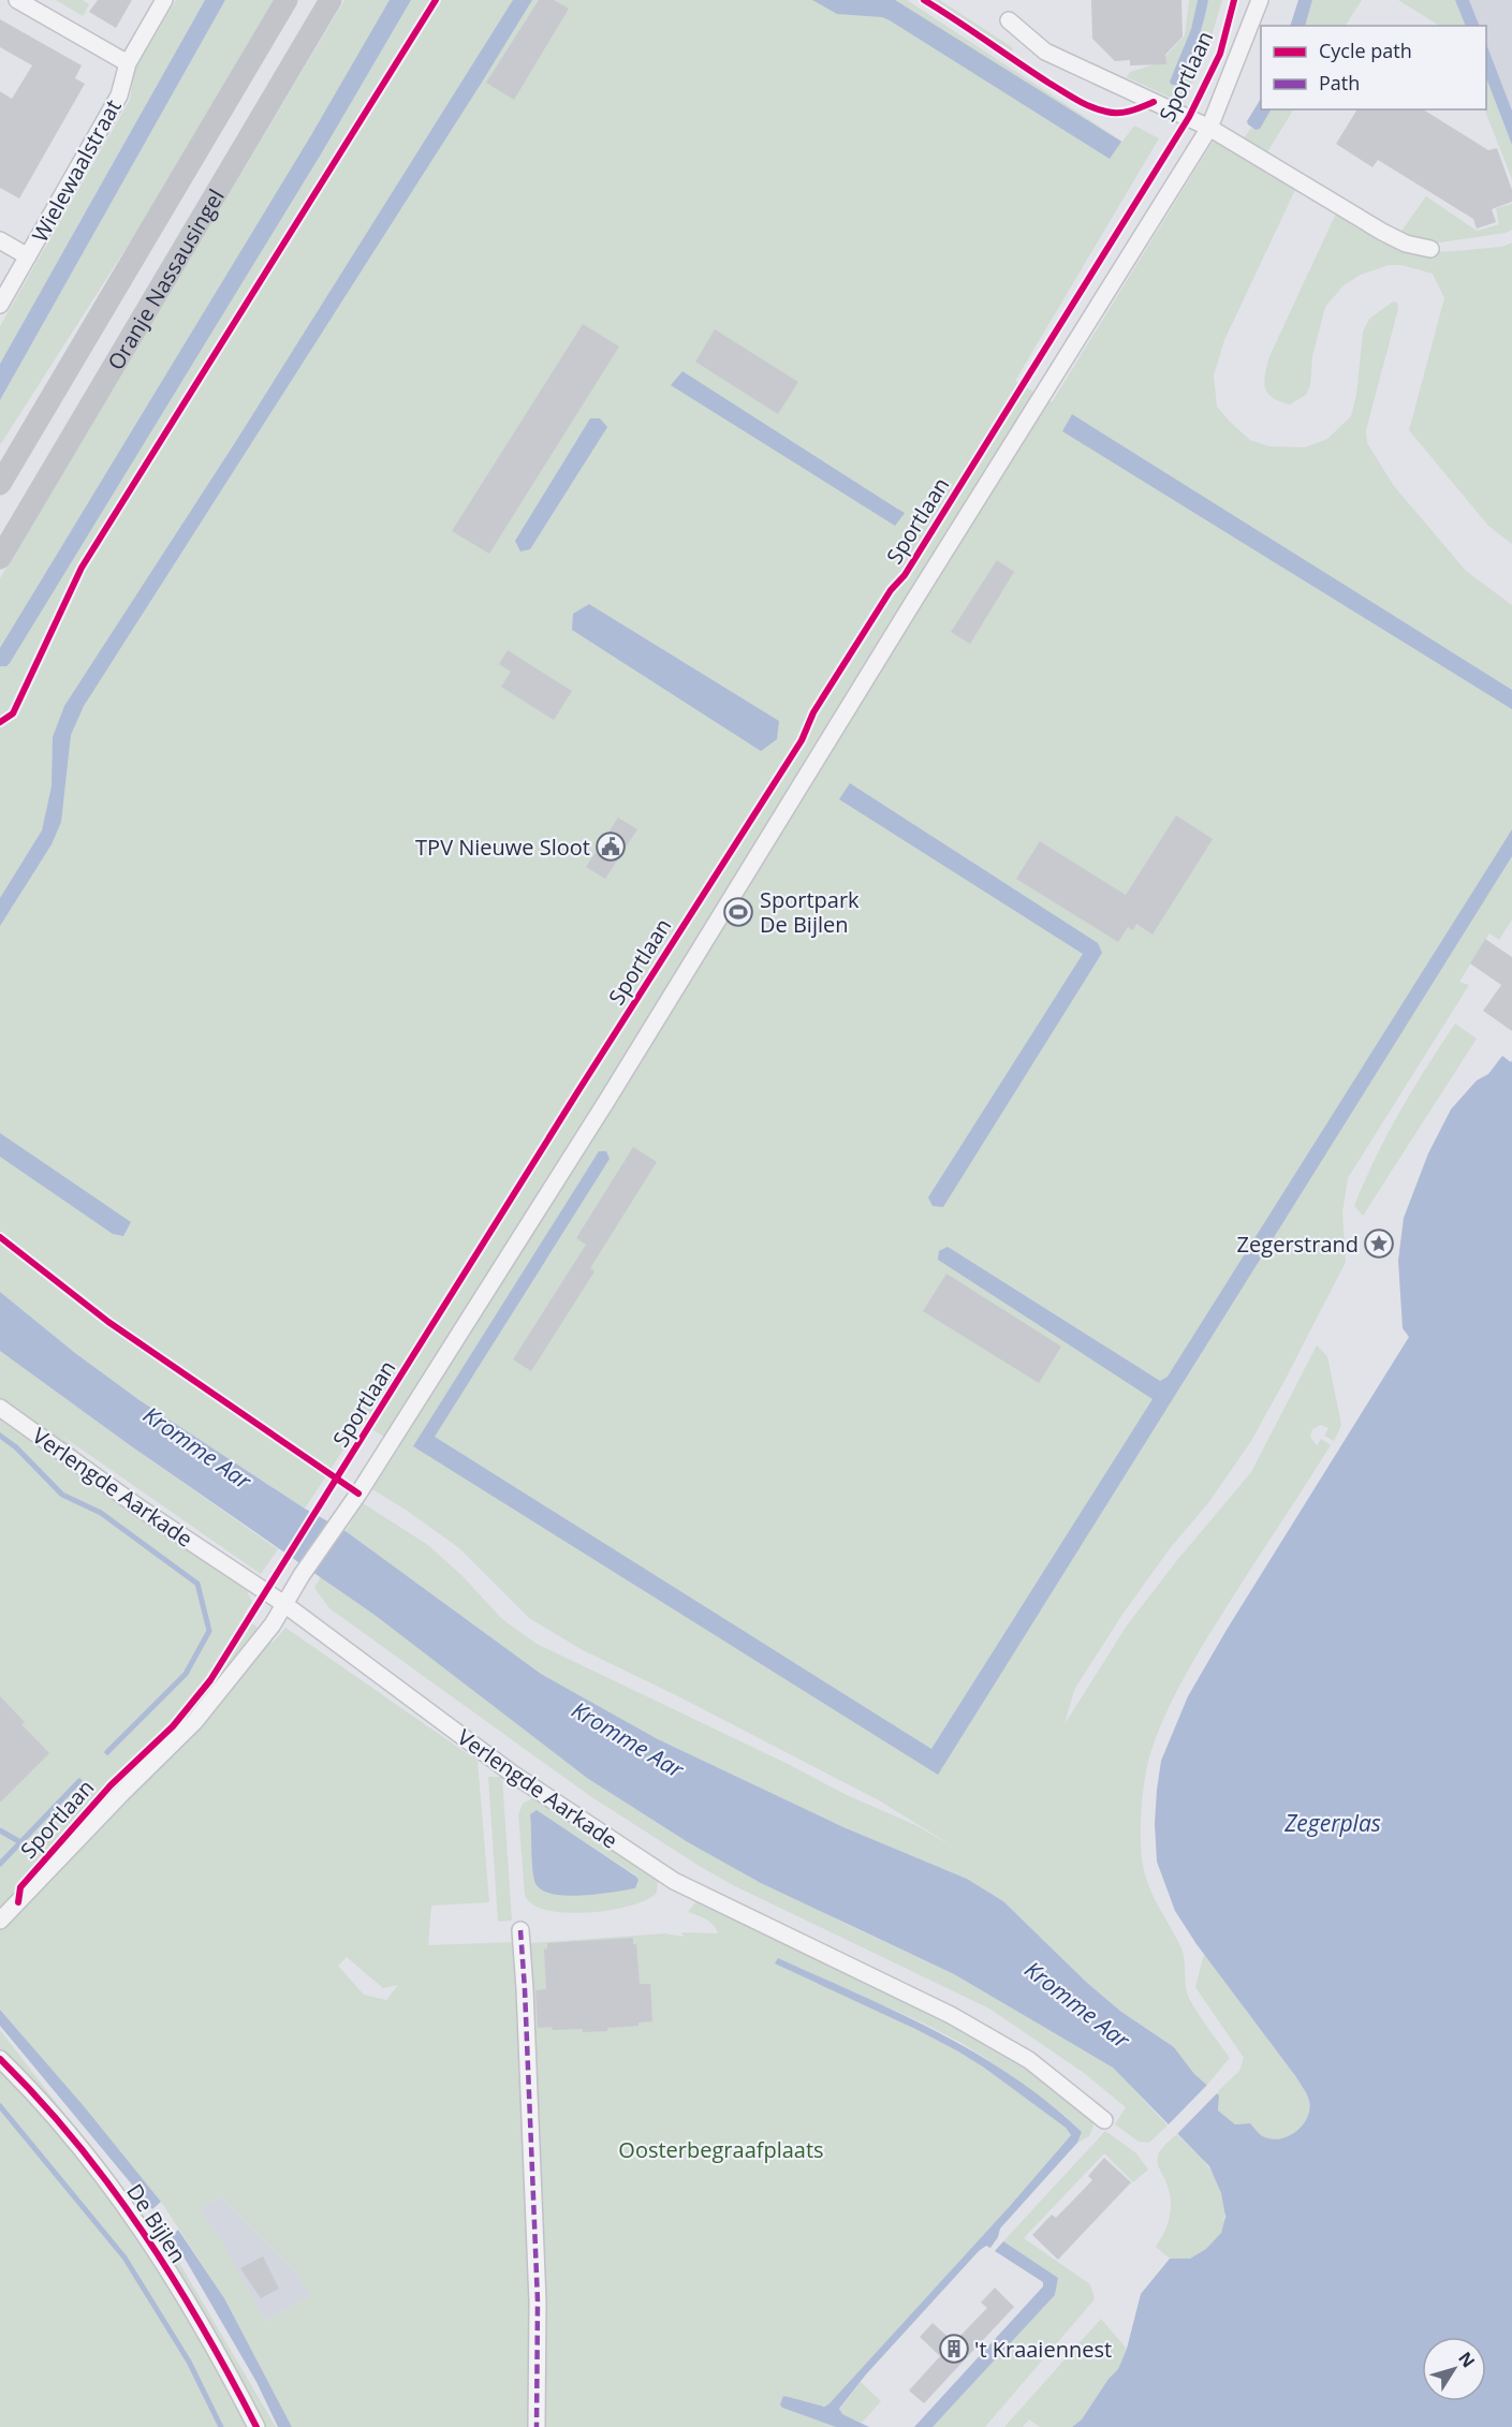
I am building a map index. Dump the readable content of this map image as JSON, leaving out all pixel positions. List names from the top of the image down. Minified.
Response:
{"streets":{"main road":["Oranje Nassausingel"],"street":["Sportlaan","Wielewaalstraat","Verlengde Aarkade","De Bijlen"]},"crossings":[["Sportlaan","Verlengde Aarkade"]],"water":["Kromme Aar","Zegerplas"],"parks":["Oosterbegraafplaats"],"places":{"public building":["TPV Nieuwe Sloot"],"sports":["Sportpark De Bijlen"],"place":["Zegerstrand"],"building":["'t Kraaiennest"]},"legend":["Cycle path","Path"],"north":"top right"}
